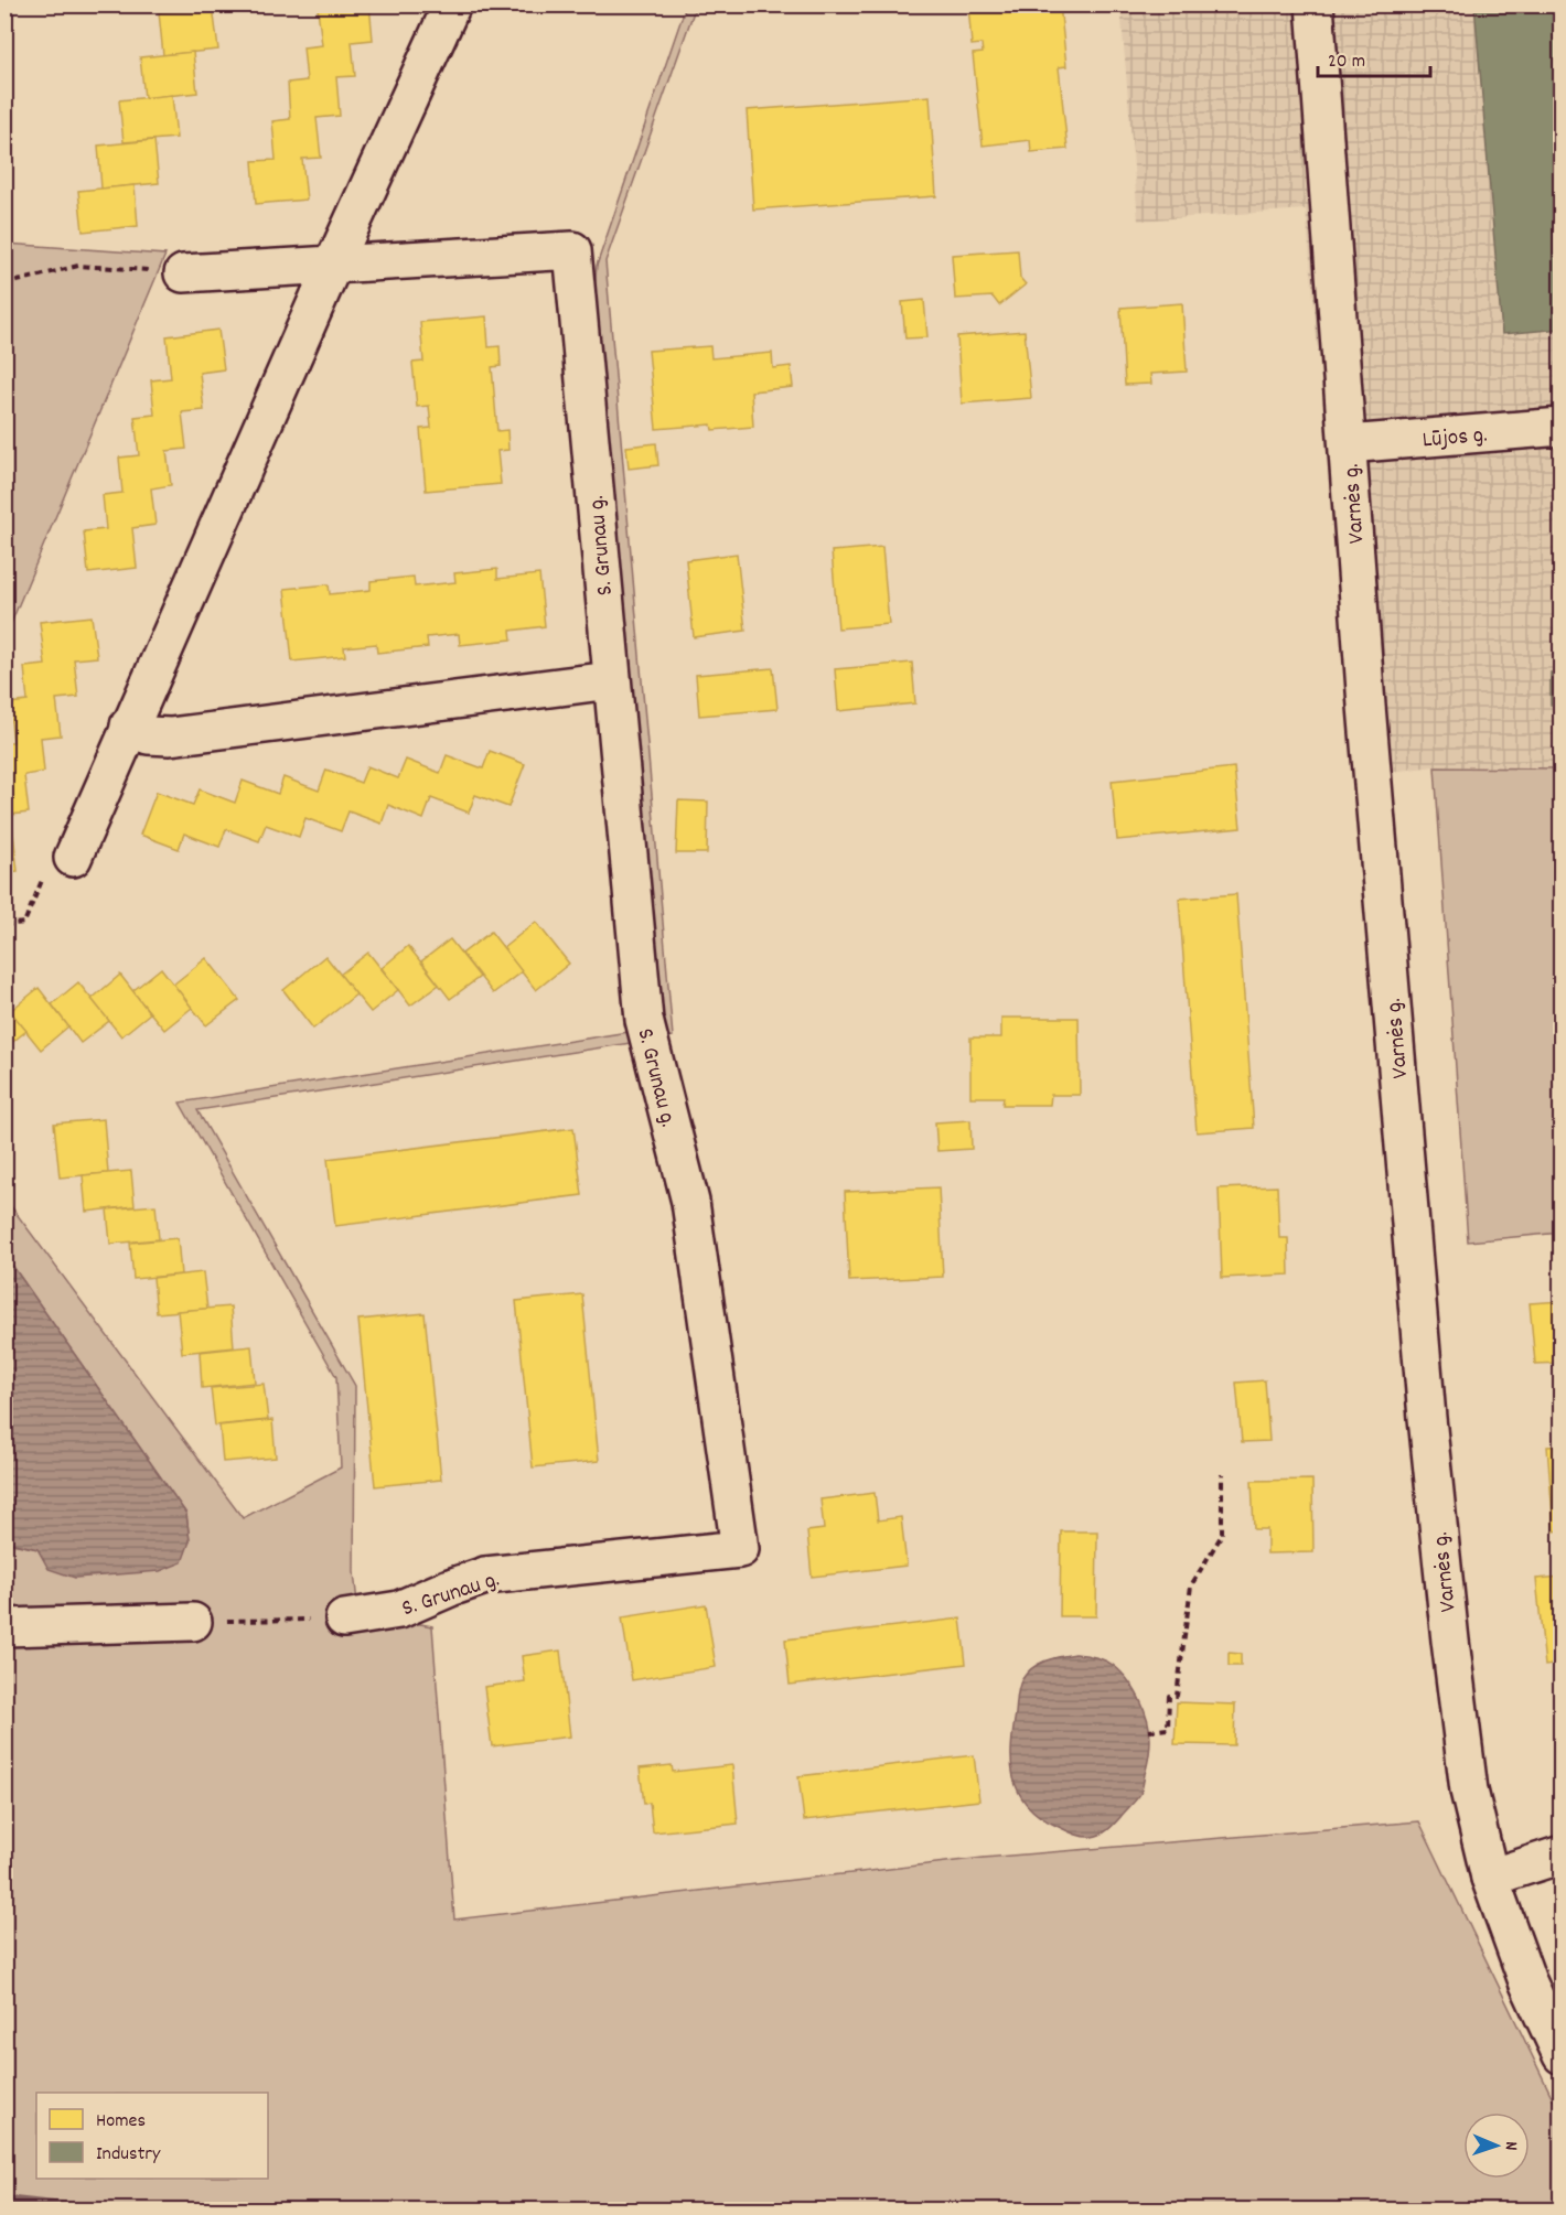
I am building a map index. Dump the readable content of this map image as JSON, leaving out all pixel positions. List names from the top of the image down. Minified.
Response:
{"streets":{"street":["Lūjos g.","Varnės g.","S. Grunau g."]},"crossings":[["Lūjos g.","Varnės g."]],"legend":["Homes","Industry"],"scale_bar":"20 m","north":"right"}
